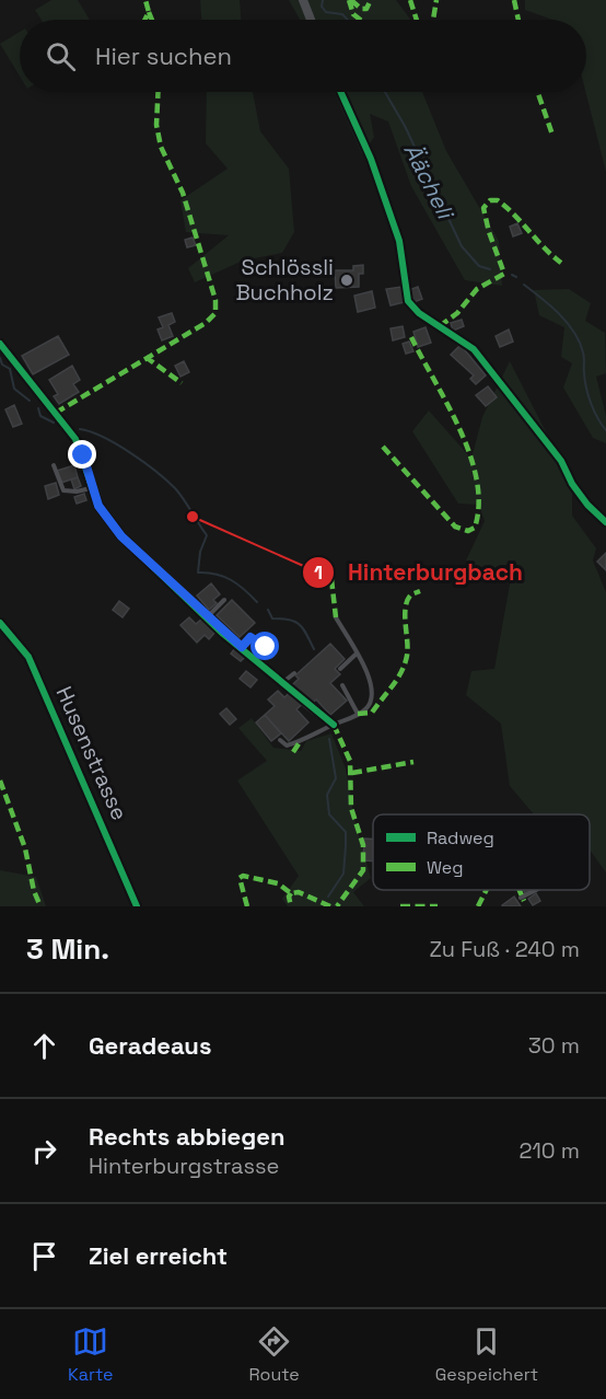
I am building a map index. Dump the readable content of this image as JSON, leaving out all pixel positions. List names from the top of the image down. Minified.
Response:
{"streets":{"street":["Husenstrasse"]},"water":["Äächeli"],"places":["Schlössli Buchholz","Hinterburgbach"],"legend":["Radweg","Weg"],"page":{"search":"Hier suchen","heading":["3 Min.","Zu Fuß · 240 m"],"list":[["Geradeaus","30 m"],["Rechts abbiegen","Hinterburgstrasse","210 m"],"Ziel erreicht"],"nav":["Karte","Route","Gespeichert"]}}
